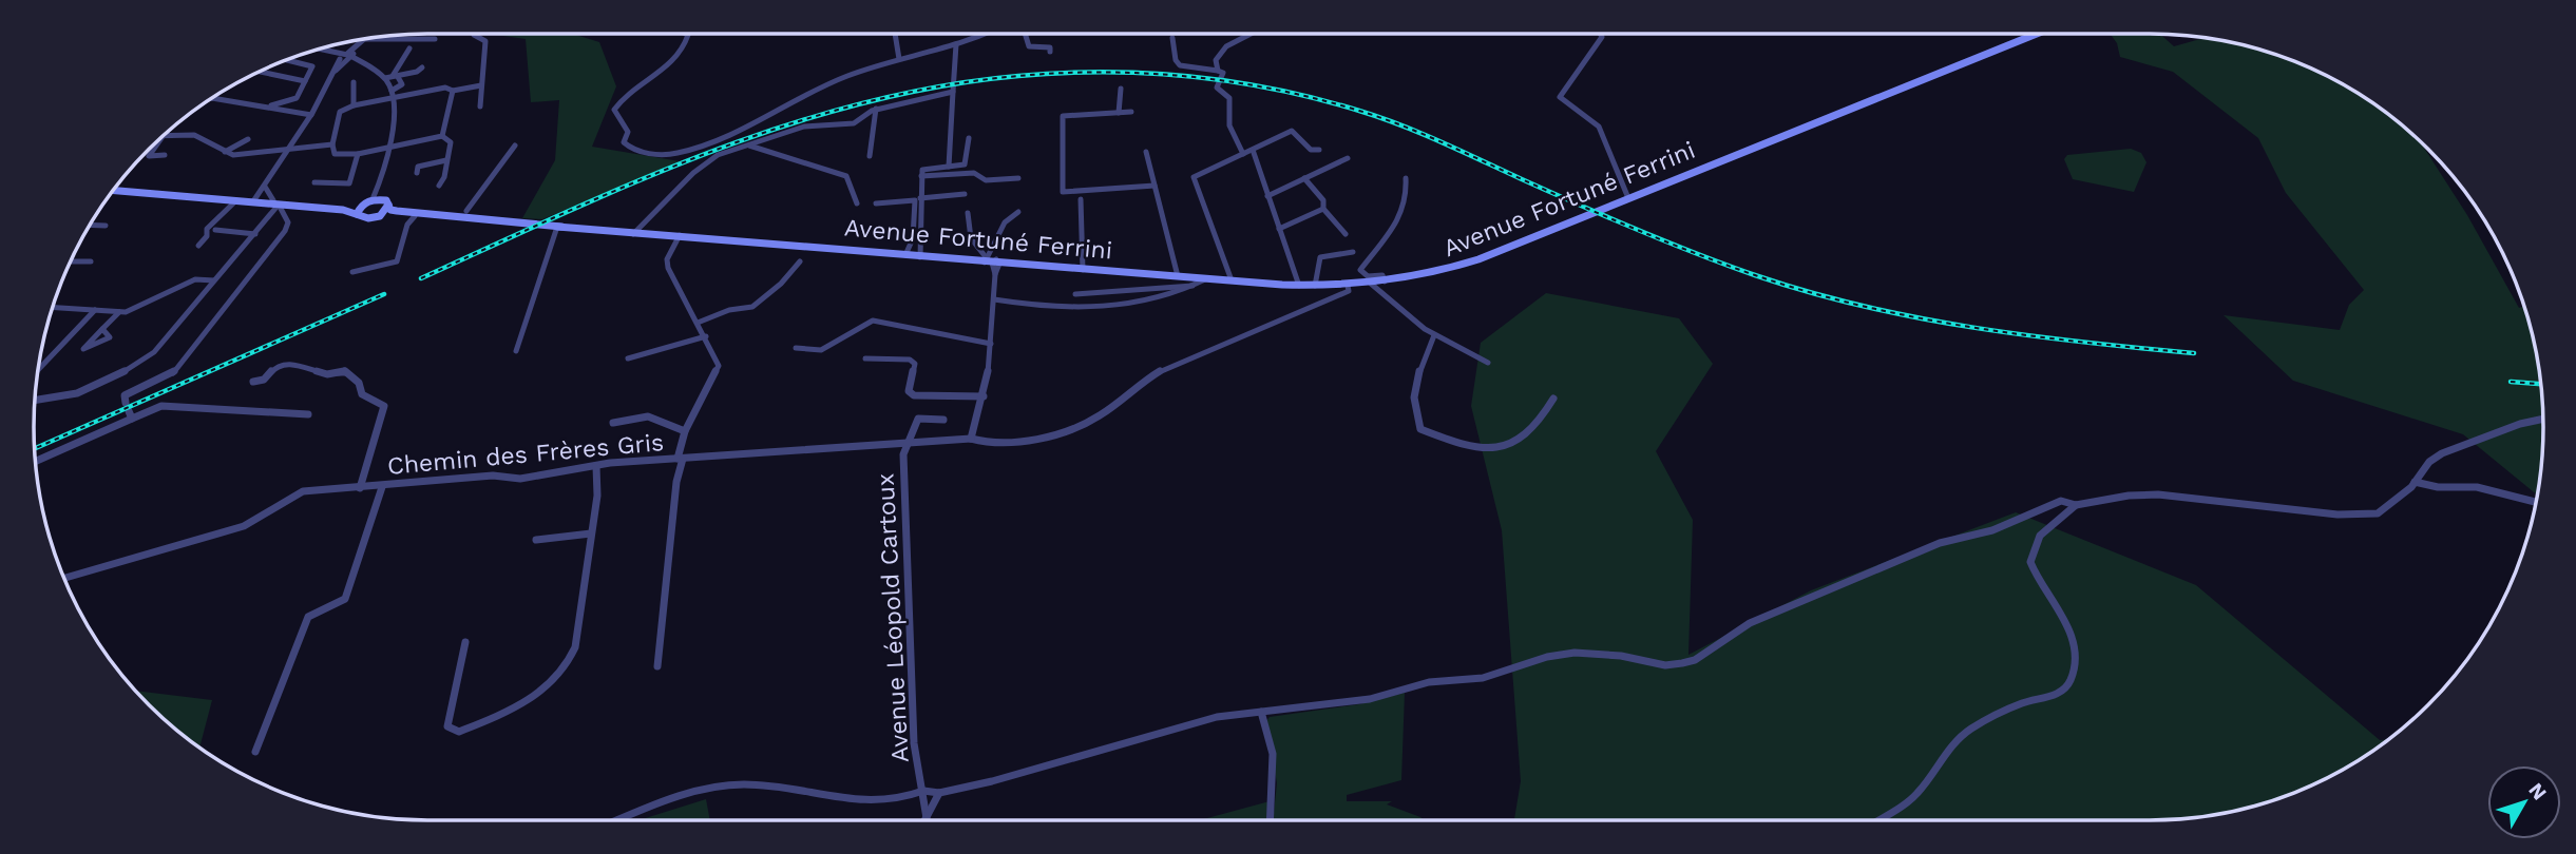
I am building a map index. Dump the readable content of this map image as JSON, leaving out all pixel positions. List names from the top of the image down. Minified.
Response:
{"streets":{"main road":["Avenue Fortuné Ferrini"],"street":["Chemin des Frères Gris","Avenue Léopold Cartoux"]},"crossings":[["Avenue Fortuné Ferrini","Chemin des Frères Gris"],["Chemin des Frères Gris","Avenue Léopold Cartoux"]],"north":"top right"}
